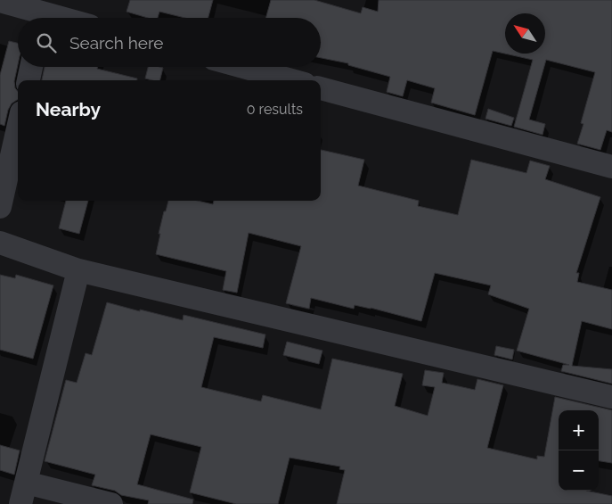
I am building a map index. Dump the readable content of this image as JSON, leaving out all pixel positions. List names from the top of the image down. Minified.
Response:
{"north":"top left","page":{"search":"Search here","heading":["Nearby","0 results"],"map_buttons":["+","−"]}}
